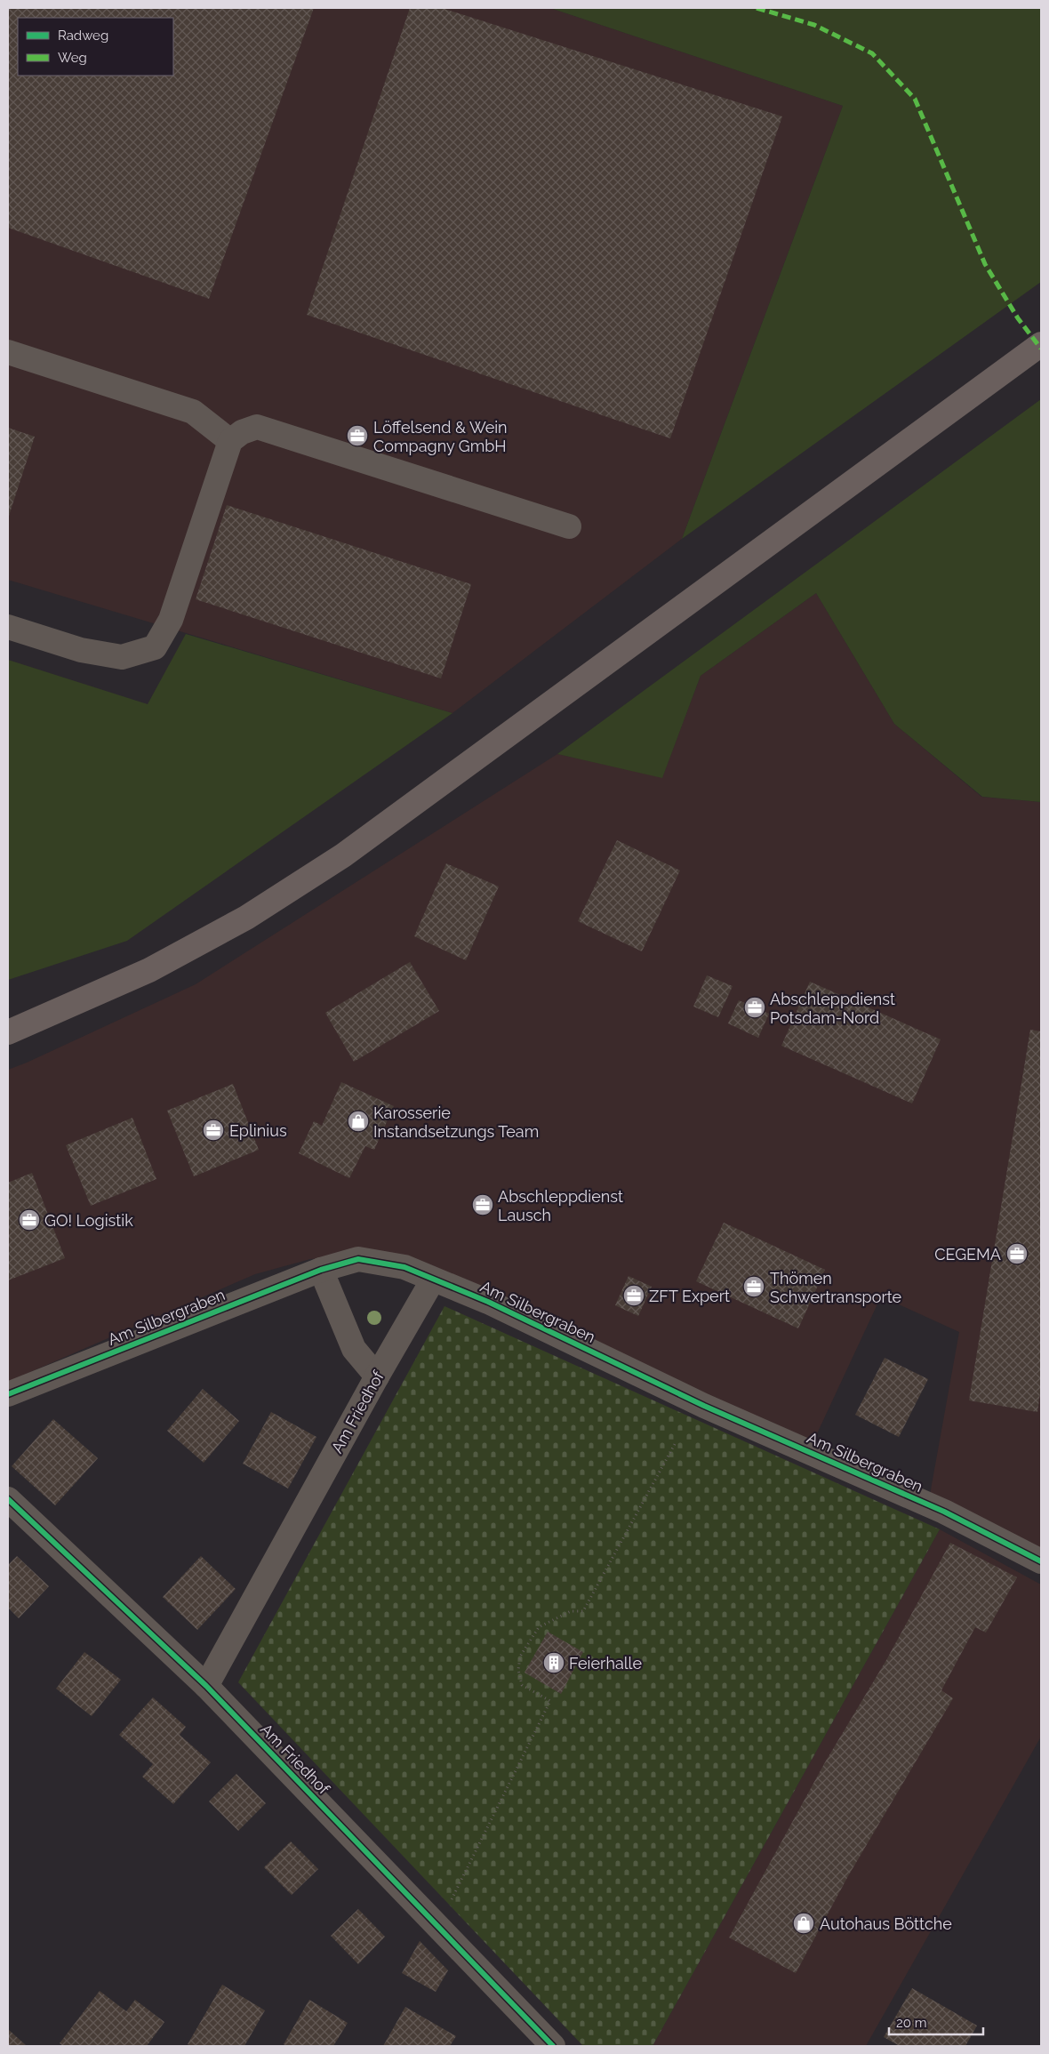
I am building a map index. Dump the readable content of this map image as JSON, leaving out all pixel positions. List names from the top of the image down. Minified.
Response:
{"streets":{"street":["Am Silbergraben","Am Friedhof"]},"crossings":[["Am Silbergraben","Am Friedhof"]],"places":{"office":["Löffelsend & Wein Compagny GmbH","Abschleppdienst Potsdam-Nord","Eplinius","Abschleppdienst Lausch","GO! Logistik","CEGEMA","Thömen Schwertransporte","ZFT Expert"],"shop":["Karosserie Instandsetzungs Team","Autohaus Böttche"],"building":["Feierhalle"]},"legend":["Radweg","Weg"],"scale_bar":"20 m"}
